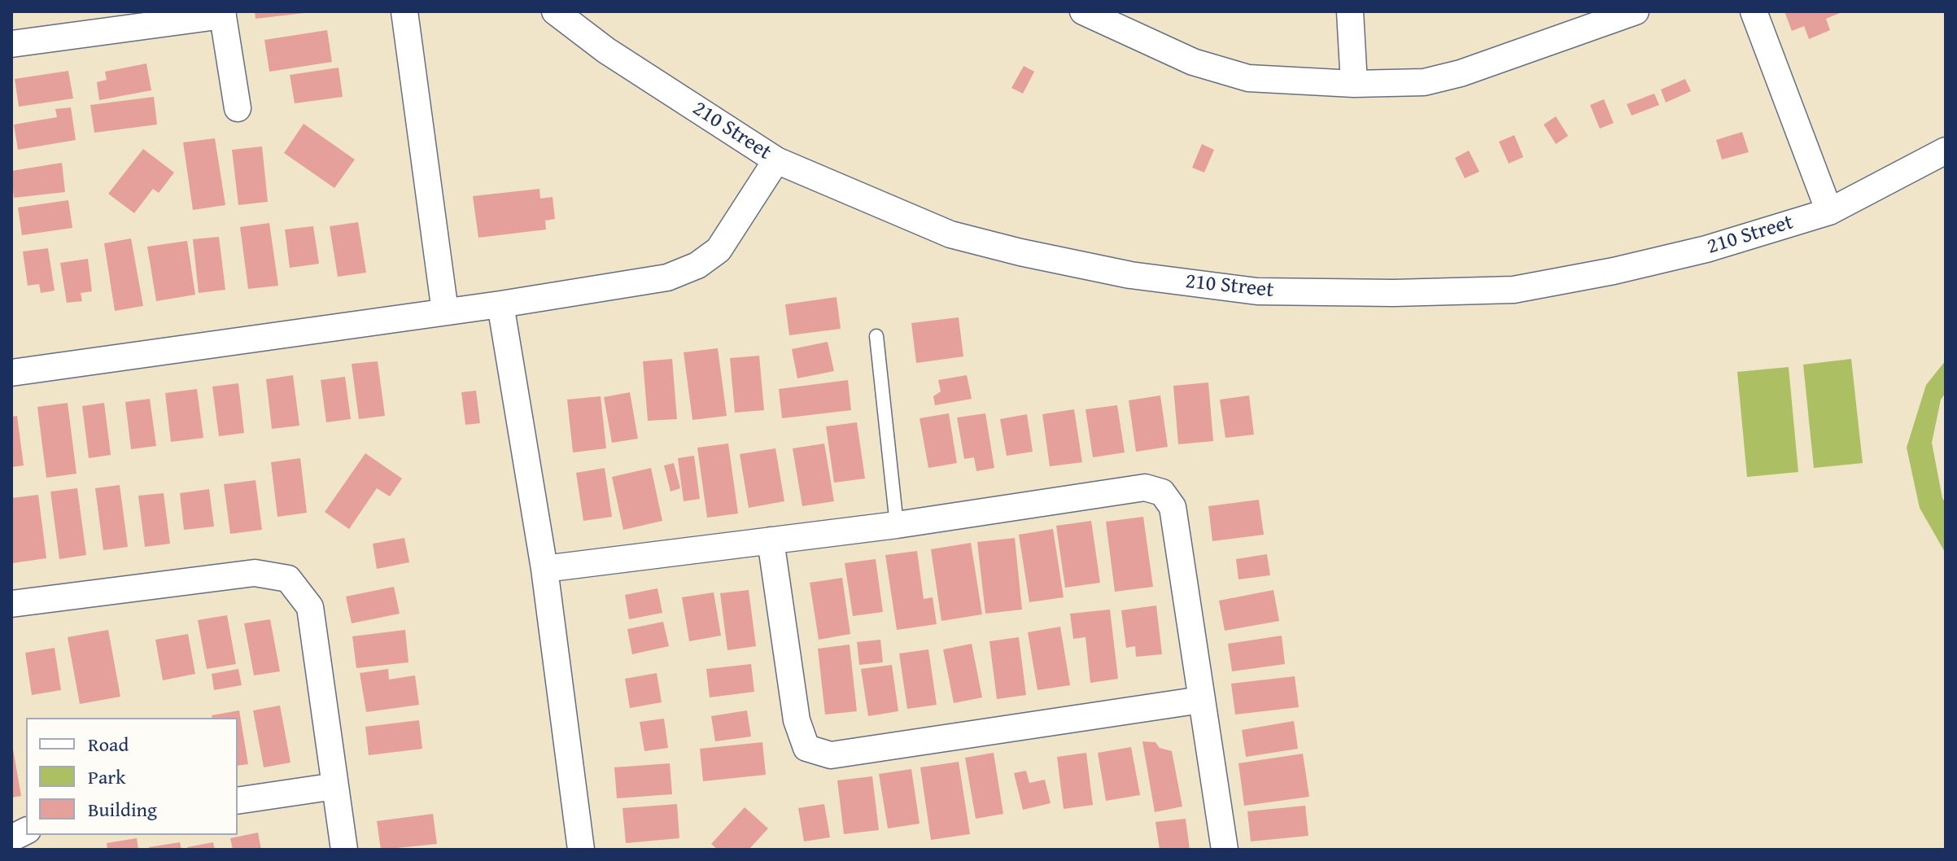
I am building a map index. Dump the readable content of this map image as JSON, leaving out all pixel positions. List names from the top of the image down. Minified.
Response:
{"streets":{"street":["210 Street"]},"legend":["Road","Park","Building"]}
